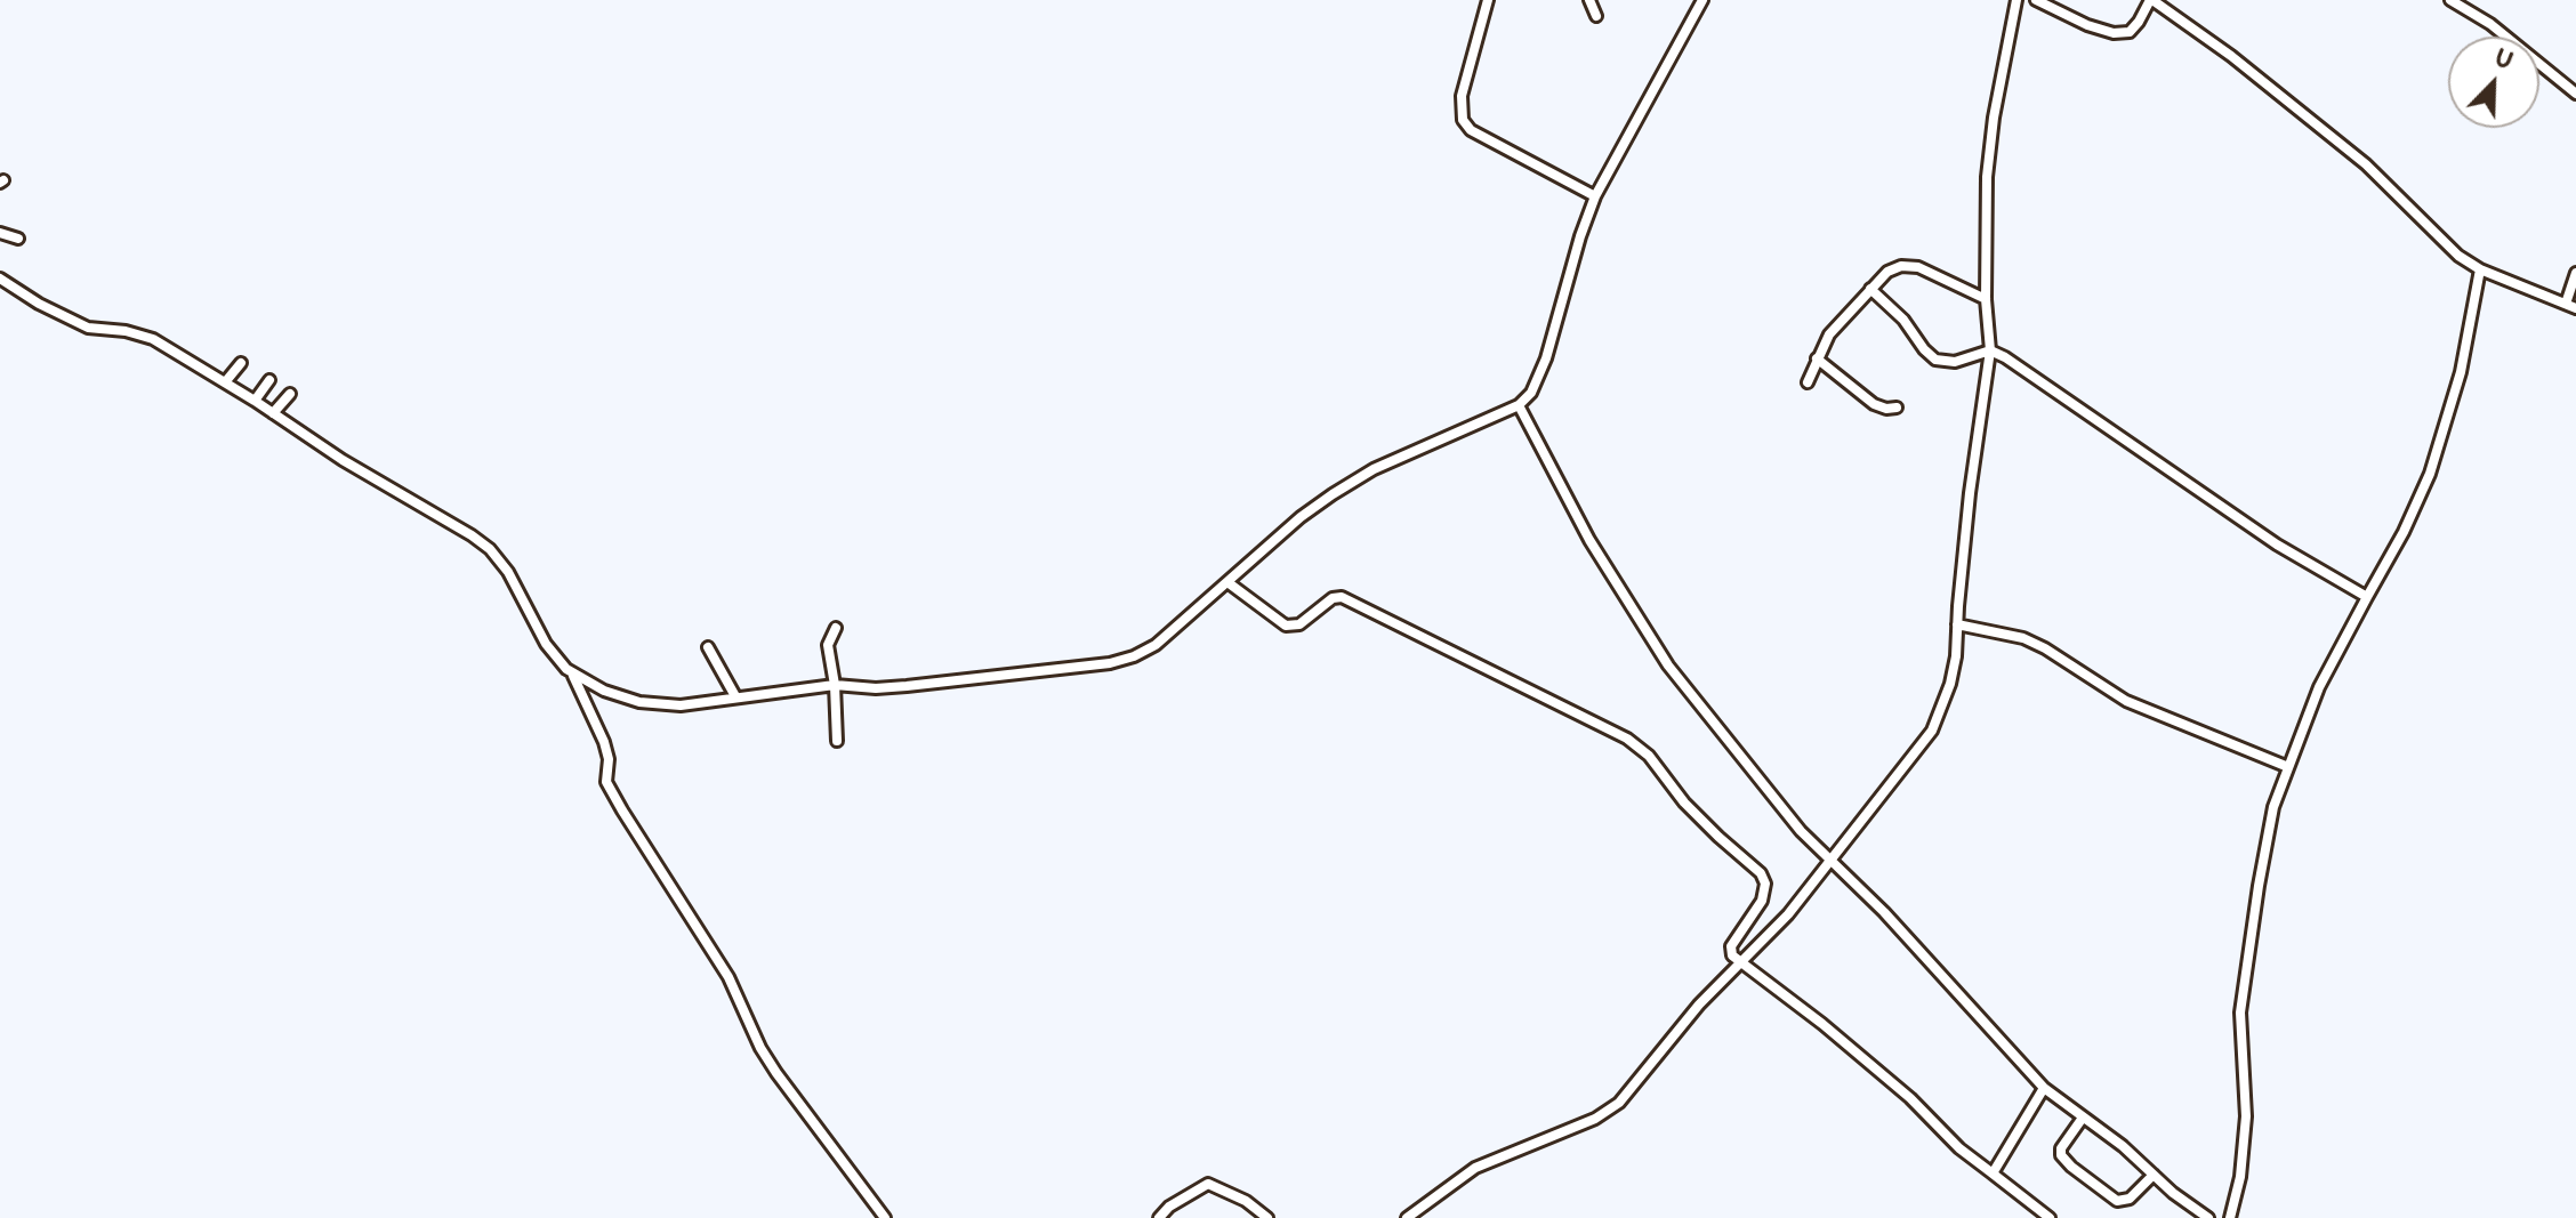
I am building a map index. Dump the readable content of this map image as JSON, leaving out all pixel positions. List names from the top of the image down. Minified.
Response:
{"north":"top right"}
